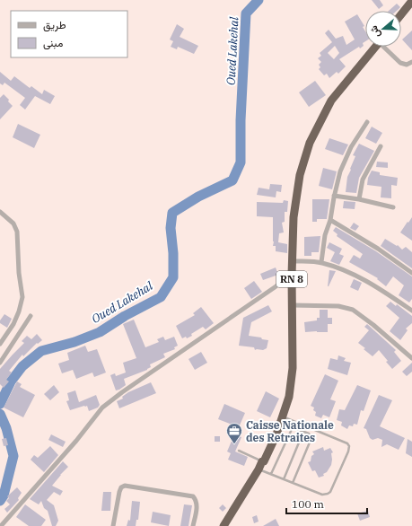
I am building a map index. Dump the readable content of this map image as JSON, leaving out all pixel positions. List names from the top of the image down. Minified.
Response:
{"streets":{"highway":["RN 8"]},"water":["Oued Lakehal"],"places":{"office":["Caisse Nationale des Retraites"]},"legend":["طريق","مبنى"],"scale_bar":"100 m","north":"left"}
